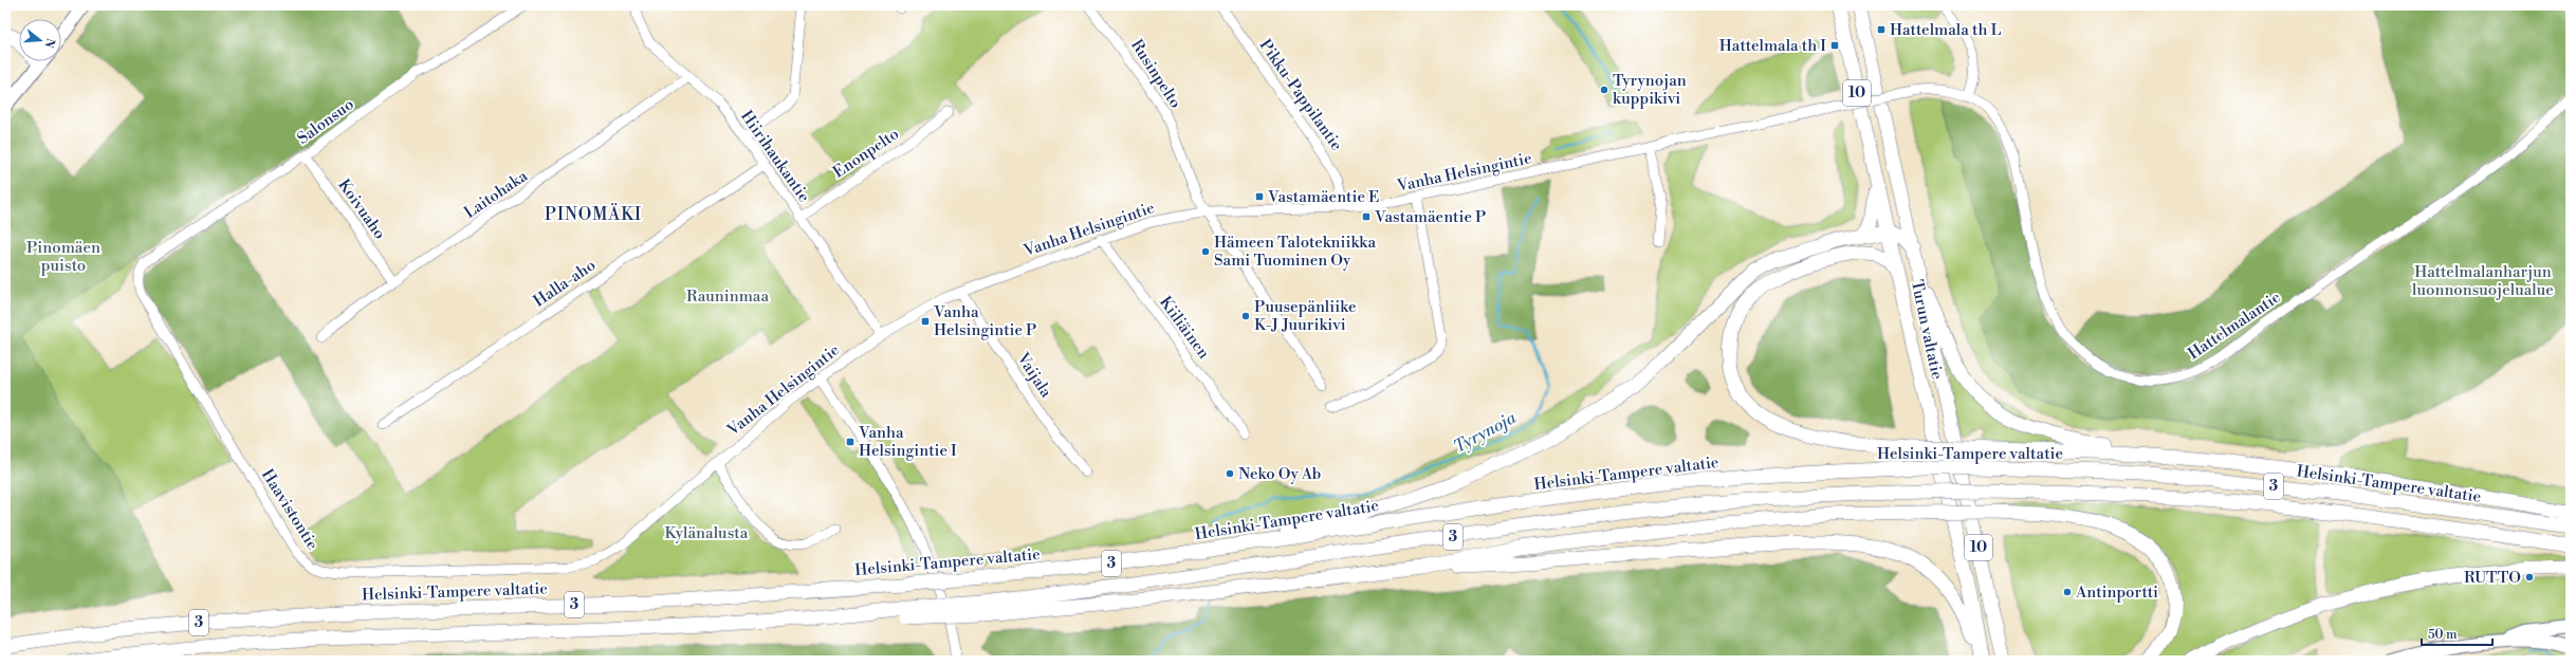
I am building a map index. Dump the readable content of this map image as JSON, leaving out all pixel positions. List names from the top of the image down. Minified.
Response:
{"streets":{"highway":["10","Turun valtatie","Helsinki-Tampere valtatie","3"],"street":["Rusinpelto","Pikku-Pappilantie","Salonsuo","Enonpelto","Hiirihaukantie","Vanha Helsingintie","Laitohaka","Koivuaho","Halla-aho","Hattelmalantie","Kiiliäinen","Vaijala","Haavistontie"]},"crossings":[["Rusinpelto","Vanha Helsingintie"],["Pikku-Pappilantie","Vanha Helsingintie"],["Salonsuo","Koivuaho"],["Salonsuo","Haavistontie"],["Enonpelto","Hiirihaukantie"],["Hiirihaukantie","Vanha Helsingintie"],["Hiirihaukantie","Laitohaka"],["Hiirihaukantie","Halla-aho"],["Vanha Helsingintie","Hattelmalantie"],["Vanha Helsingintie","Kiiliäinen"],["Vanha Helsingintie","Vaijala"],["Vanha Helsingintie","Haavistontie"],["Laitohaka","Koivuaho"]],"districts":["PINOMÄKI"],"water":["Tyrynoja"],"parks":["Pinomäen puisto","Hattelmalanharjun luonnonsuojelualue","Rauninmaa","Kylänalusta"],"places":{"transit":["Hattelmala th L","Hattelmala th I","Vastamäentie E","Vastamäentie P","Vanha Helsingintie P","Vanha Helsingintie I"],"other":["Tyrynojan kuppikivi","Hämeen Talotekniikka Sami Tuominen Oy","Puusepänliike K-J Juurikivi","Neko Oy Ab","RUTTO","Antinportti"]},"scale_bar":"50 m","north":"right"}
